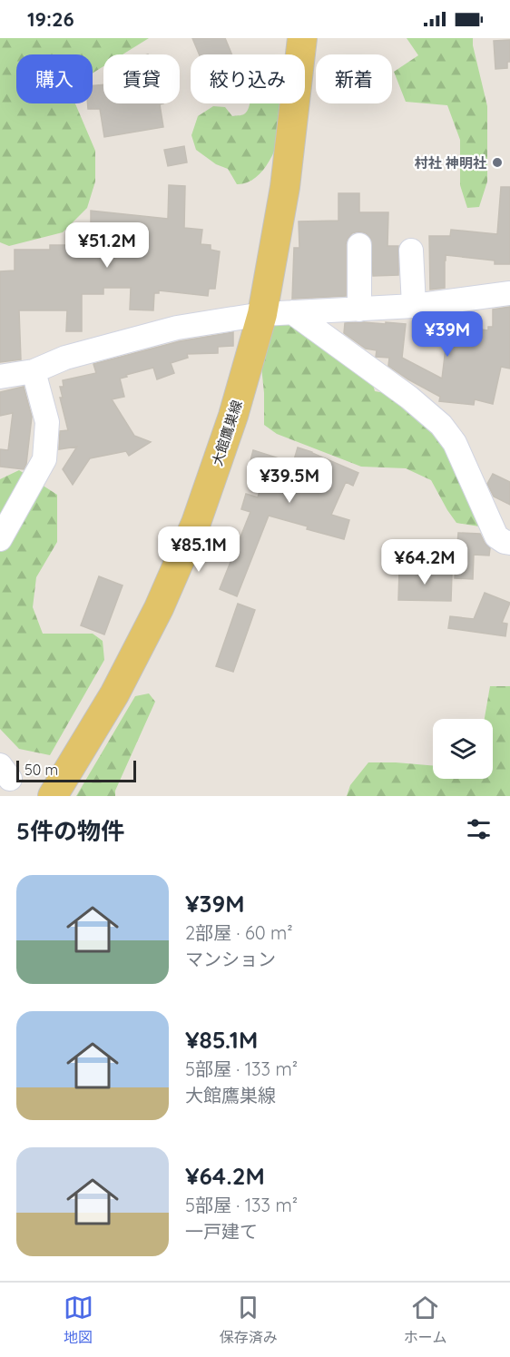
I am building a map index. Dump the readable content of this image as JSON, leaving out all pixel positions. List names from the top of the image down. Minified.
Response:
{"streets":{"main road":["大館鷹巣線"]},"places":["村社 神明社"],"scale_bar":"50 m","page":{"status":"19:26","chip":["購入","賃貸","絞り込み","新着"],"price":["¥51.2M","¥39M","¥39.5M","¥85.1M","¥64.2M"],"scale":"50 m","heading":"5件の物件","list":[{"name":"¥39M","note":"2部屋 · 60 m² · マンション"},{"name":"¥85.1M","note":"5部屋 · 133 m² · 大館鷹巣線"},{"name":"¥64.2M","note":"5部屋 · 133 m² · 一戸建て"}],"tabs":["地図","保存済み","ホーム"]}}
